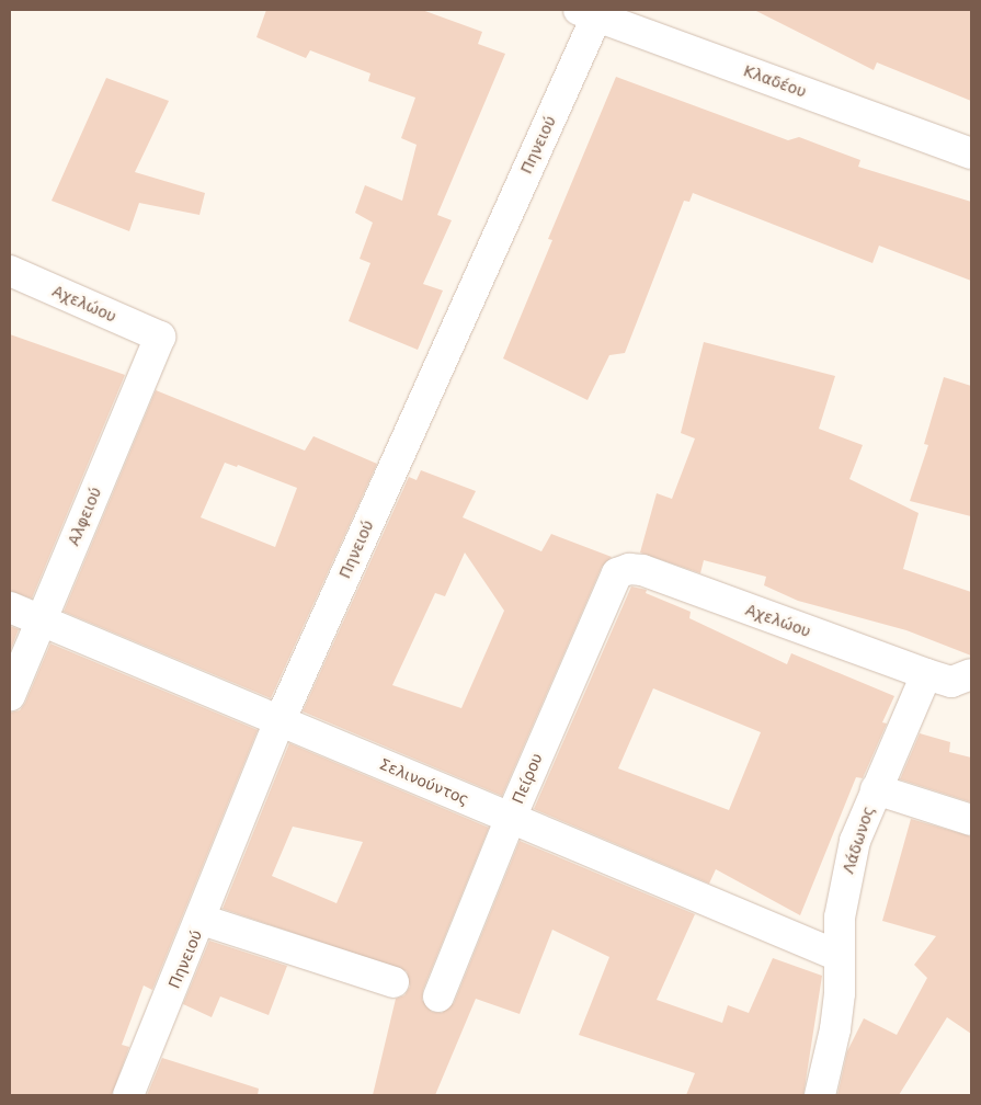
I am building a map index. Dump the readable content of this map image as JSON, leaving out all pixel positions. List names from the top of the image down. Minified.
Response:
{"streets":{"street":["Κλαδέου","Πηνειού","Αχελώου","Αλφειού","Πείρου","Σελινούντος","Λάδωνος"]},"crossings":[["Κλαδέου","Πηνειού"],["Πηνειού","Σελινούντος"],["Αχελώου","Αλφειού"],["Αχελώου","Πείρου"],["Αχελώου","Λάδωνος"],["Αλφειού","Σελινούντος"],["Πείρου","Σελινούντος"],["Σελινούντος","Λάδωνος"]]}
